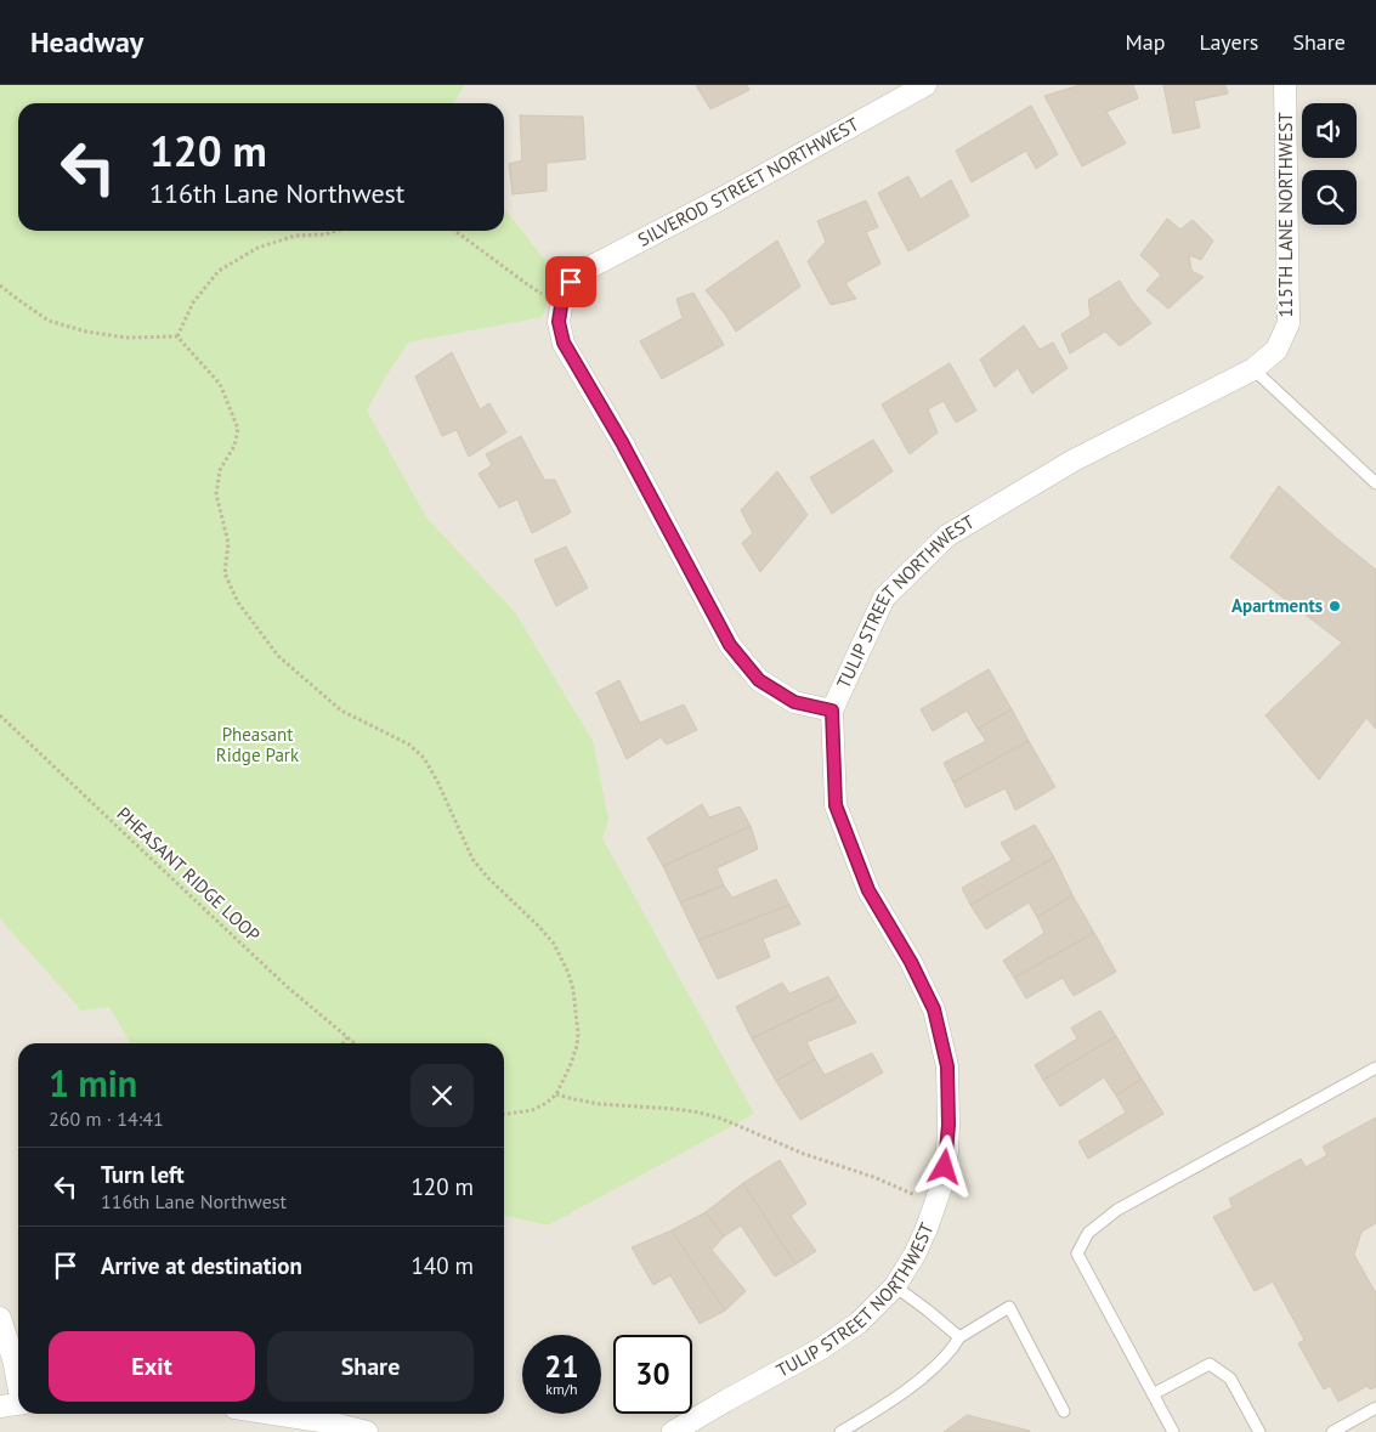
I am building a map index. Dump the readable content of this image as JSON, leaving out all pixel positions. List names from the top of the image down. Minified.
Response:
{"streets":{"street":["SILVEROD STREET NORTHWEST","115TH LANE NORTHWEST","TULIP STREET NORTHWEST"],"path":["PHEASANT RIDGE LOOP"]},"crossings":[["115TH LANE NORTHWEST","TULIP STREET NORTHWEST"]],"parks":["Pheasant Ridge Park"],"places":["Apartments"],"page":{"header":"Headway","nav":["Map","Layers","Share"],"turn":["120 m","116th Lane Northwest"],"heading":["1 min","260 m · 14:41"],"list":[{"name":"Turn left","note":"116th Lane Northwest","value":"120 m"},{"name":"Arrive at destination","value":"140 m"}],"buttons":["Exit","Share"],"speed":"21 km/h","limit":"30"}}
